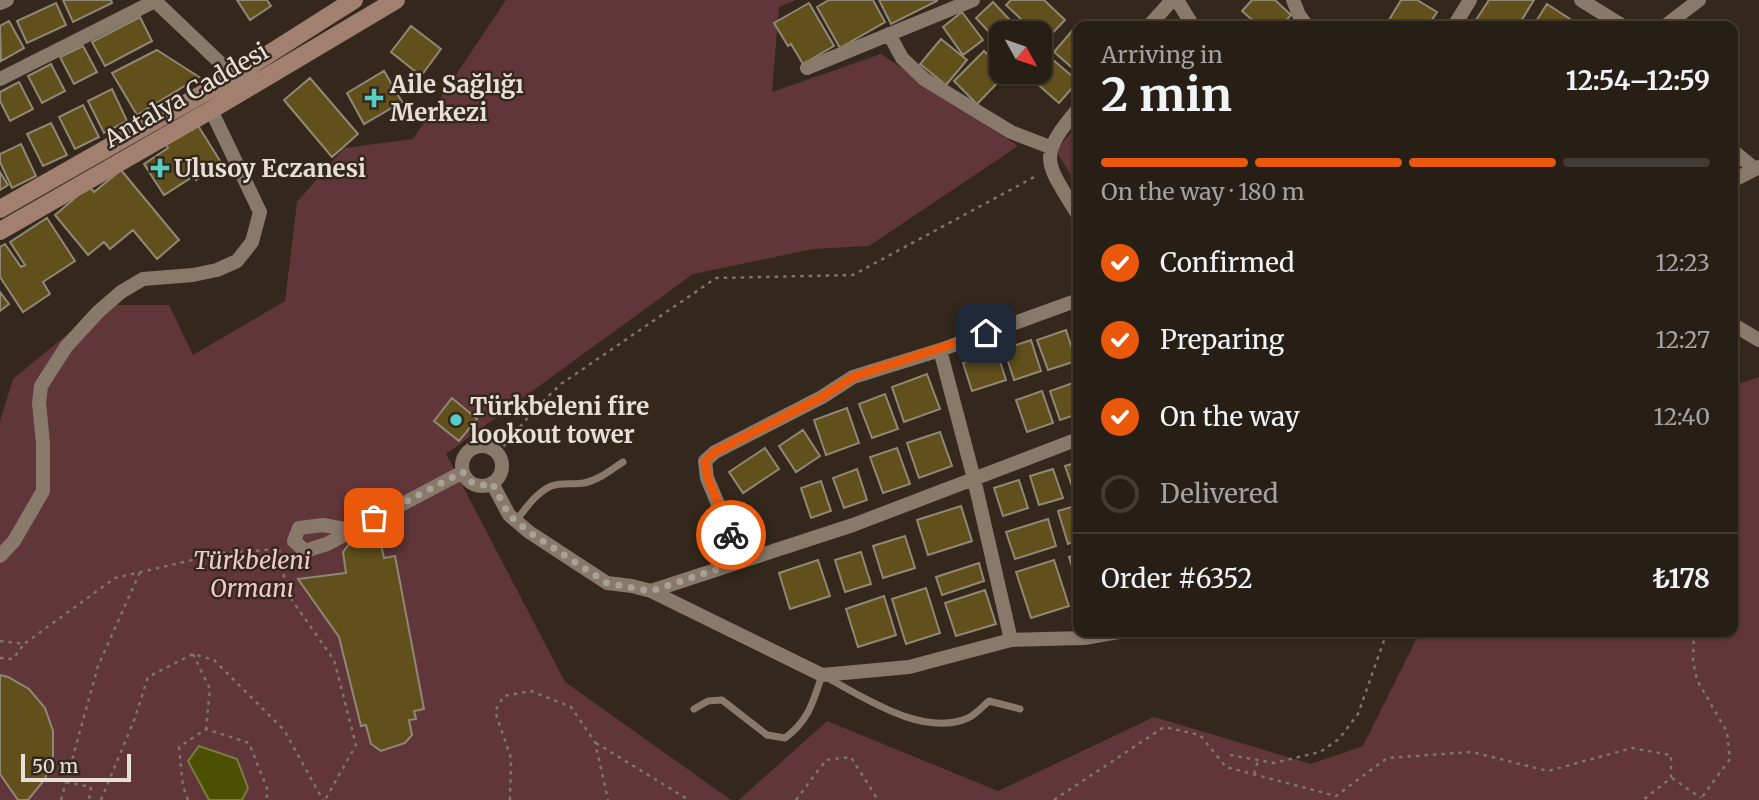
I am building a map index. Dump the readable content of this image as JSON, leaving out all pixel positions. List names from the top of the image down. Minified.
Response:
{"streets":{"main road":["Antalya Caddesi"]},"parks":["Türkbeleni Ormanı"],"places":{"health":["Aile Sağlığı Merkezi","Ulusoy Eczanesi"],"other":["Türkbeleni fire lookout tower"]},"scale_bar":"50 m","north":"bottom right","page":{"heading":["2 min","Arriving in","12:54–12:59"],"panel":["Order #6352","₺178"],"bar":"On the way · 180 m","list":[["Confirmed","12:23"],["Preparing","12:27"],["On the way","12:40"],"Delivered"],"scale":"50 m"}}
